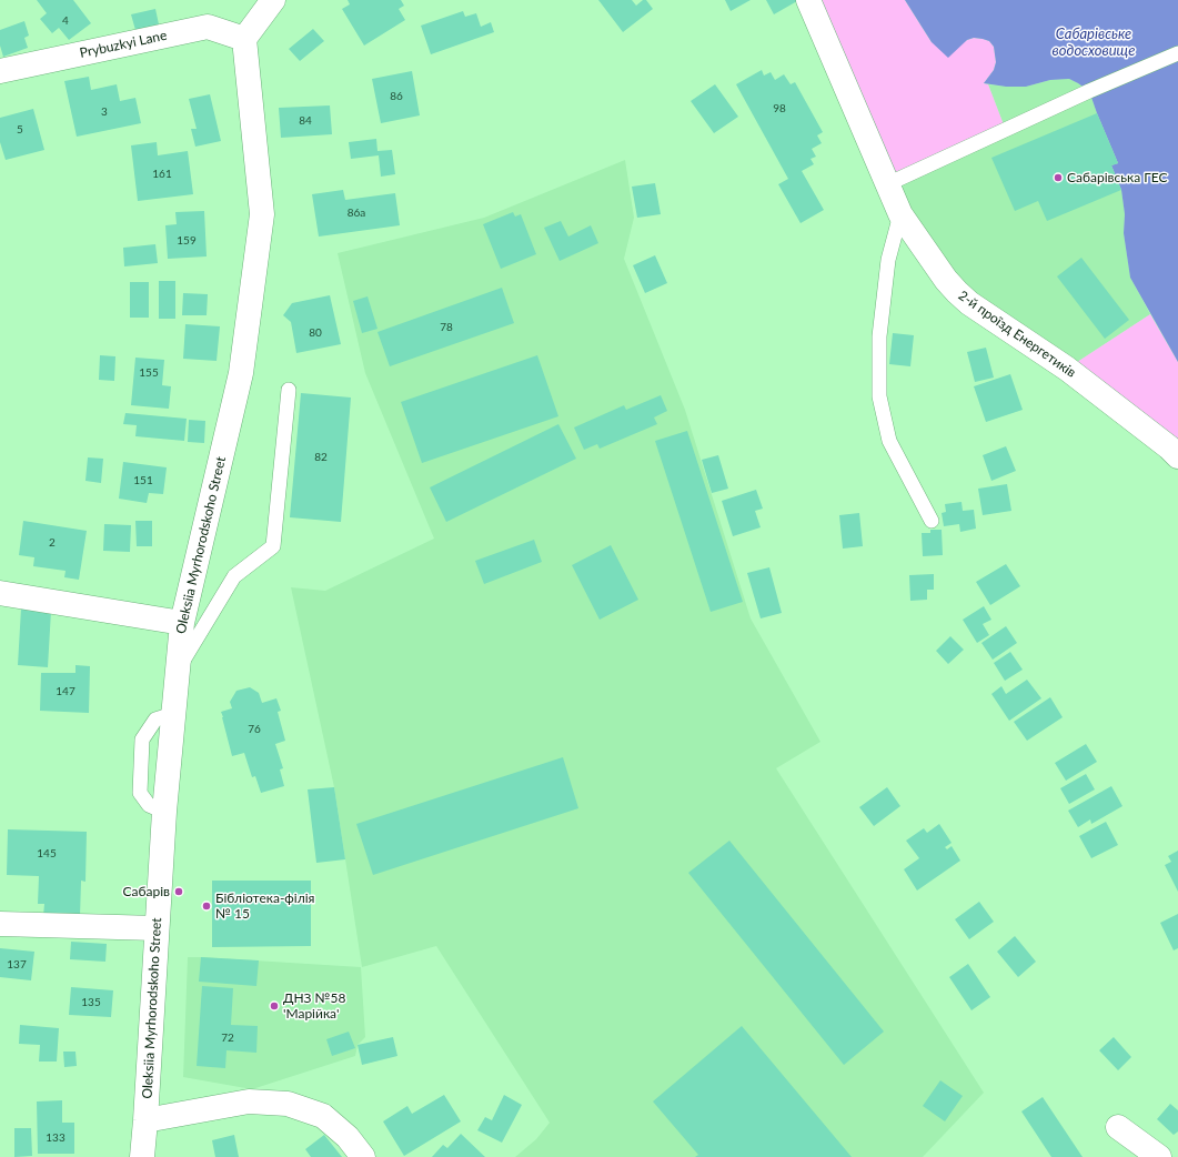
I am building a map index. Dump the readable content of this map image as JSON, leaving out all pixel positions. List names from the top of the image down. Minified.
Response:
{"streets":{"street":["Prybuzkyi Lane","2-й проїзд Енергетиків","Oleksiia Myrhorodskoho Street"]},"crossings":[["Prybuzkyi Lane","Oleksiia Myrhorodskoho Street"]],"water":["Сабарівське водосховище"],"places":["Сабарівська ГЕС","Сабарів","Бібліотека-філія № 15","ДНЗ №58 'Марійка'"],"house_numbers":["4","86","98","3","84","5","161","86а","159","78","80","155","82","151","2","147","76","145","137","135","72","133"]}
